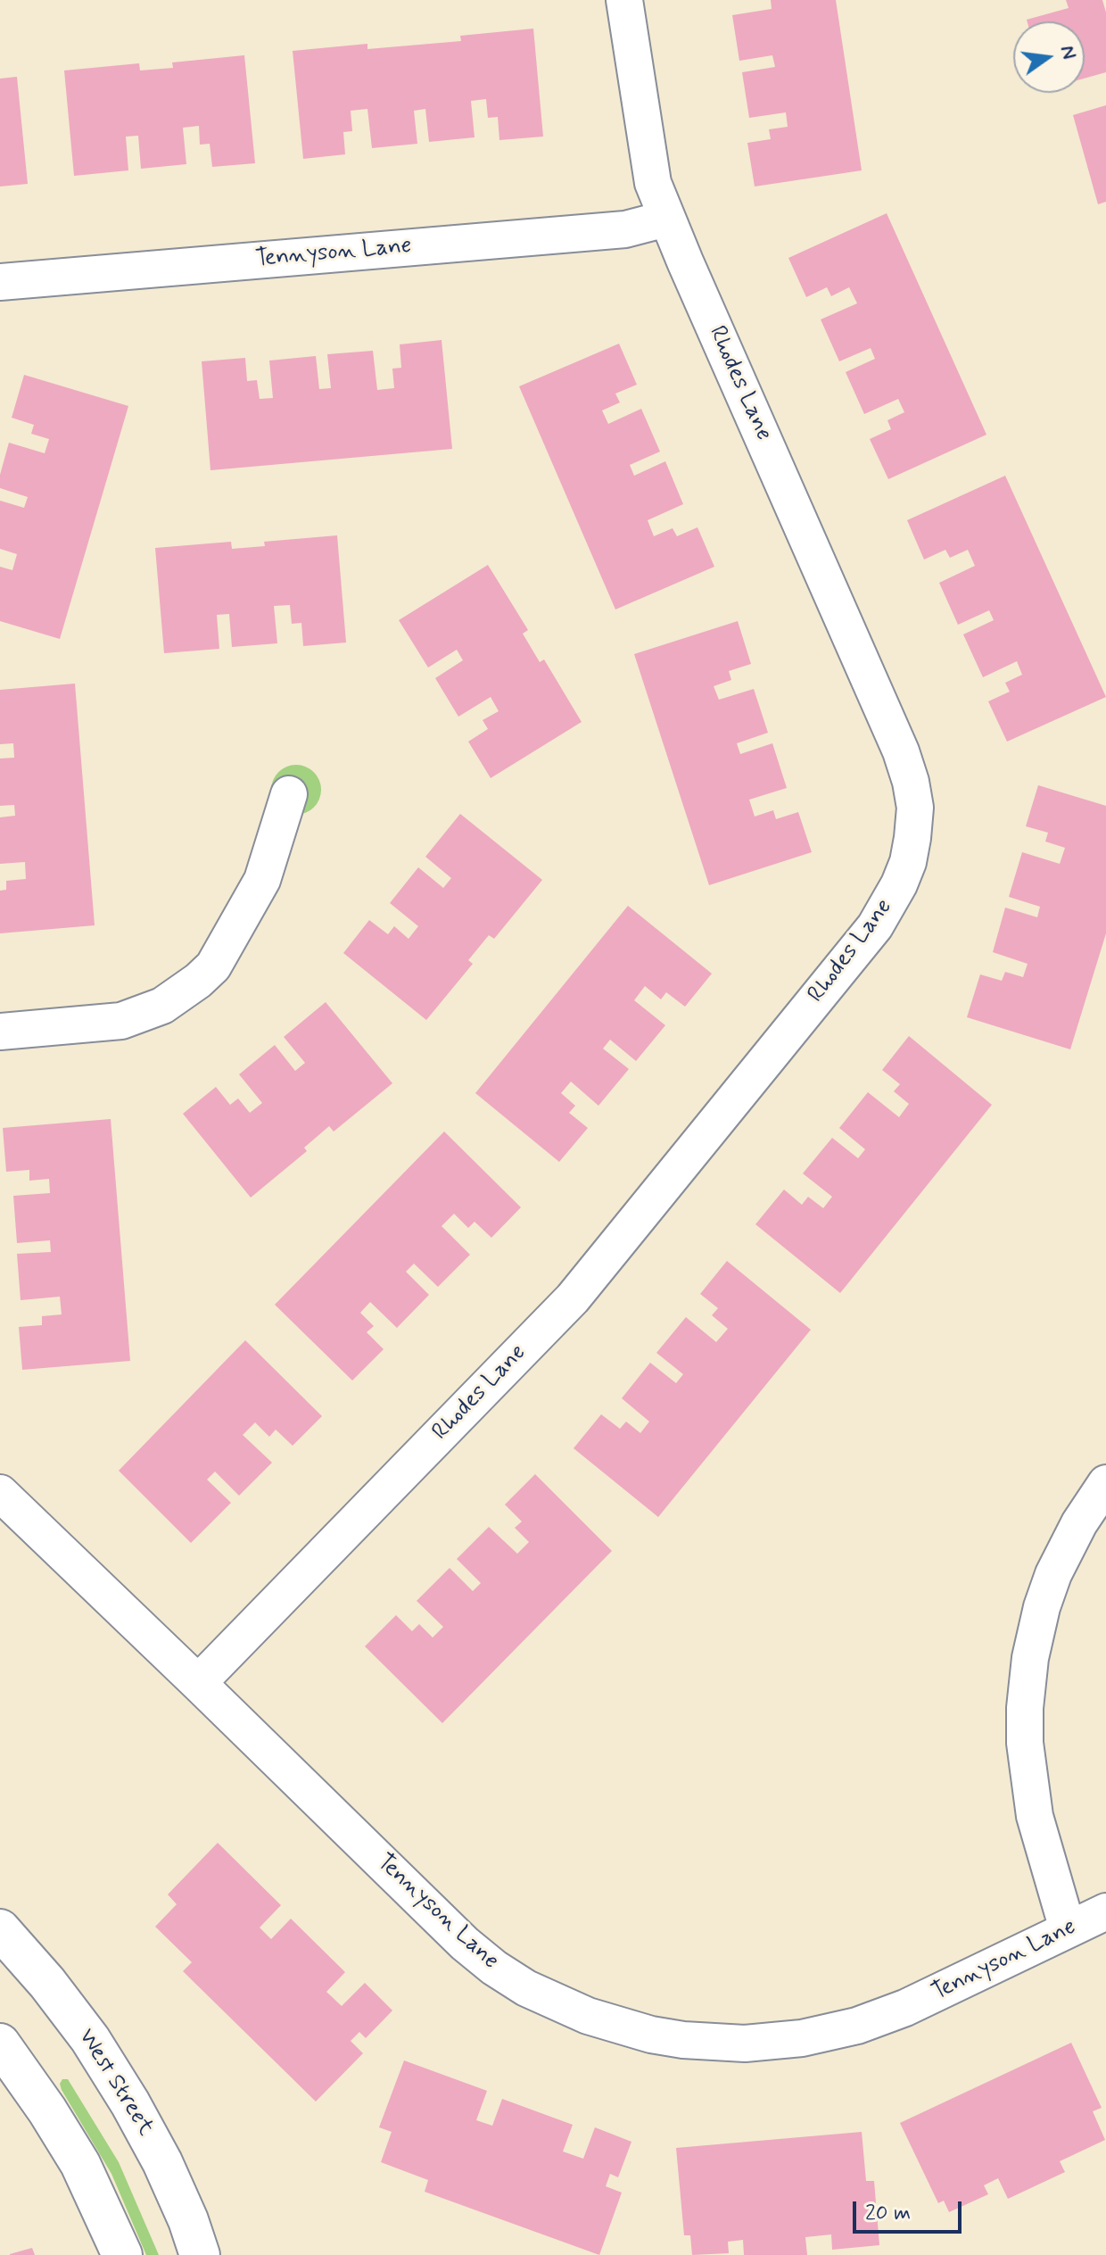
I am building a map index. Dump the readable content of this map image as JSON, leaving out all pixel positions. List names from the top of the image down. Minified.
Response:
{"streets":{"street":["Tennyson Lane","Rhodes Lane","West Street"]},"crossings":[["Tennyson Lane","Rhodes Lane"]],"scale_bar":"20 m","north":"right"}
